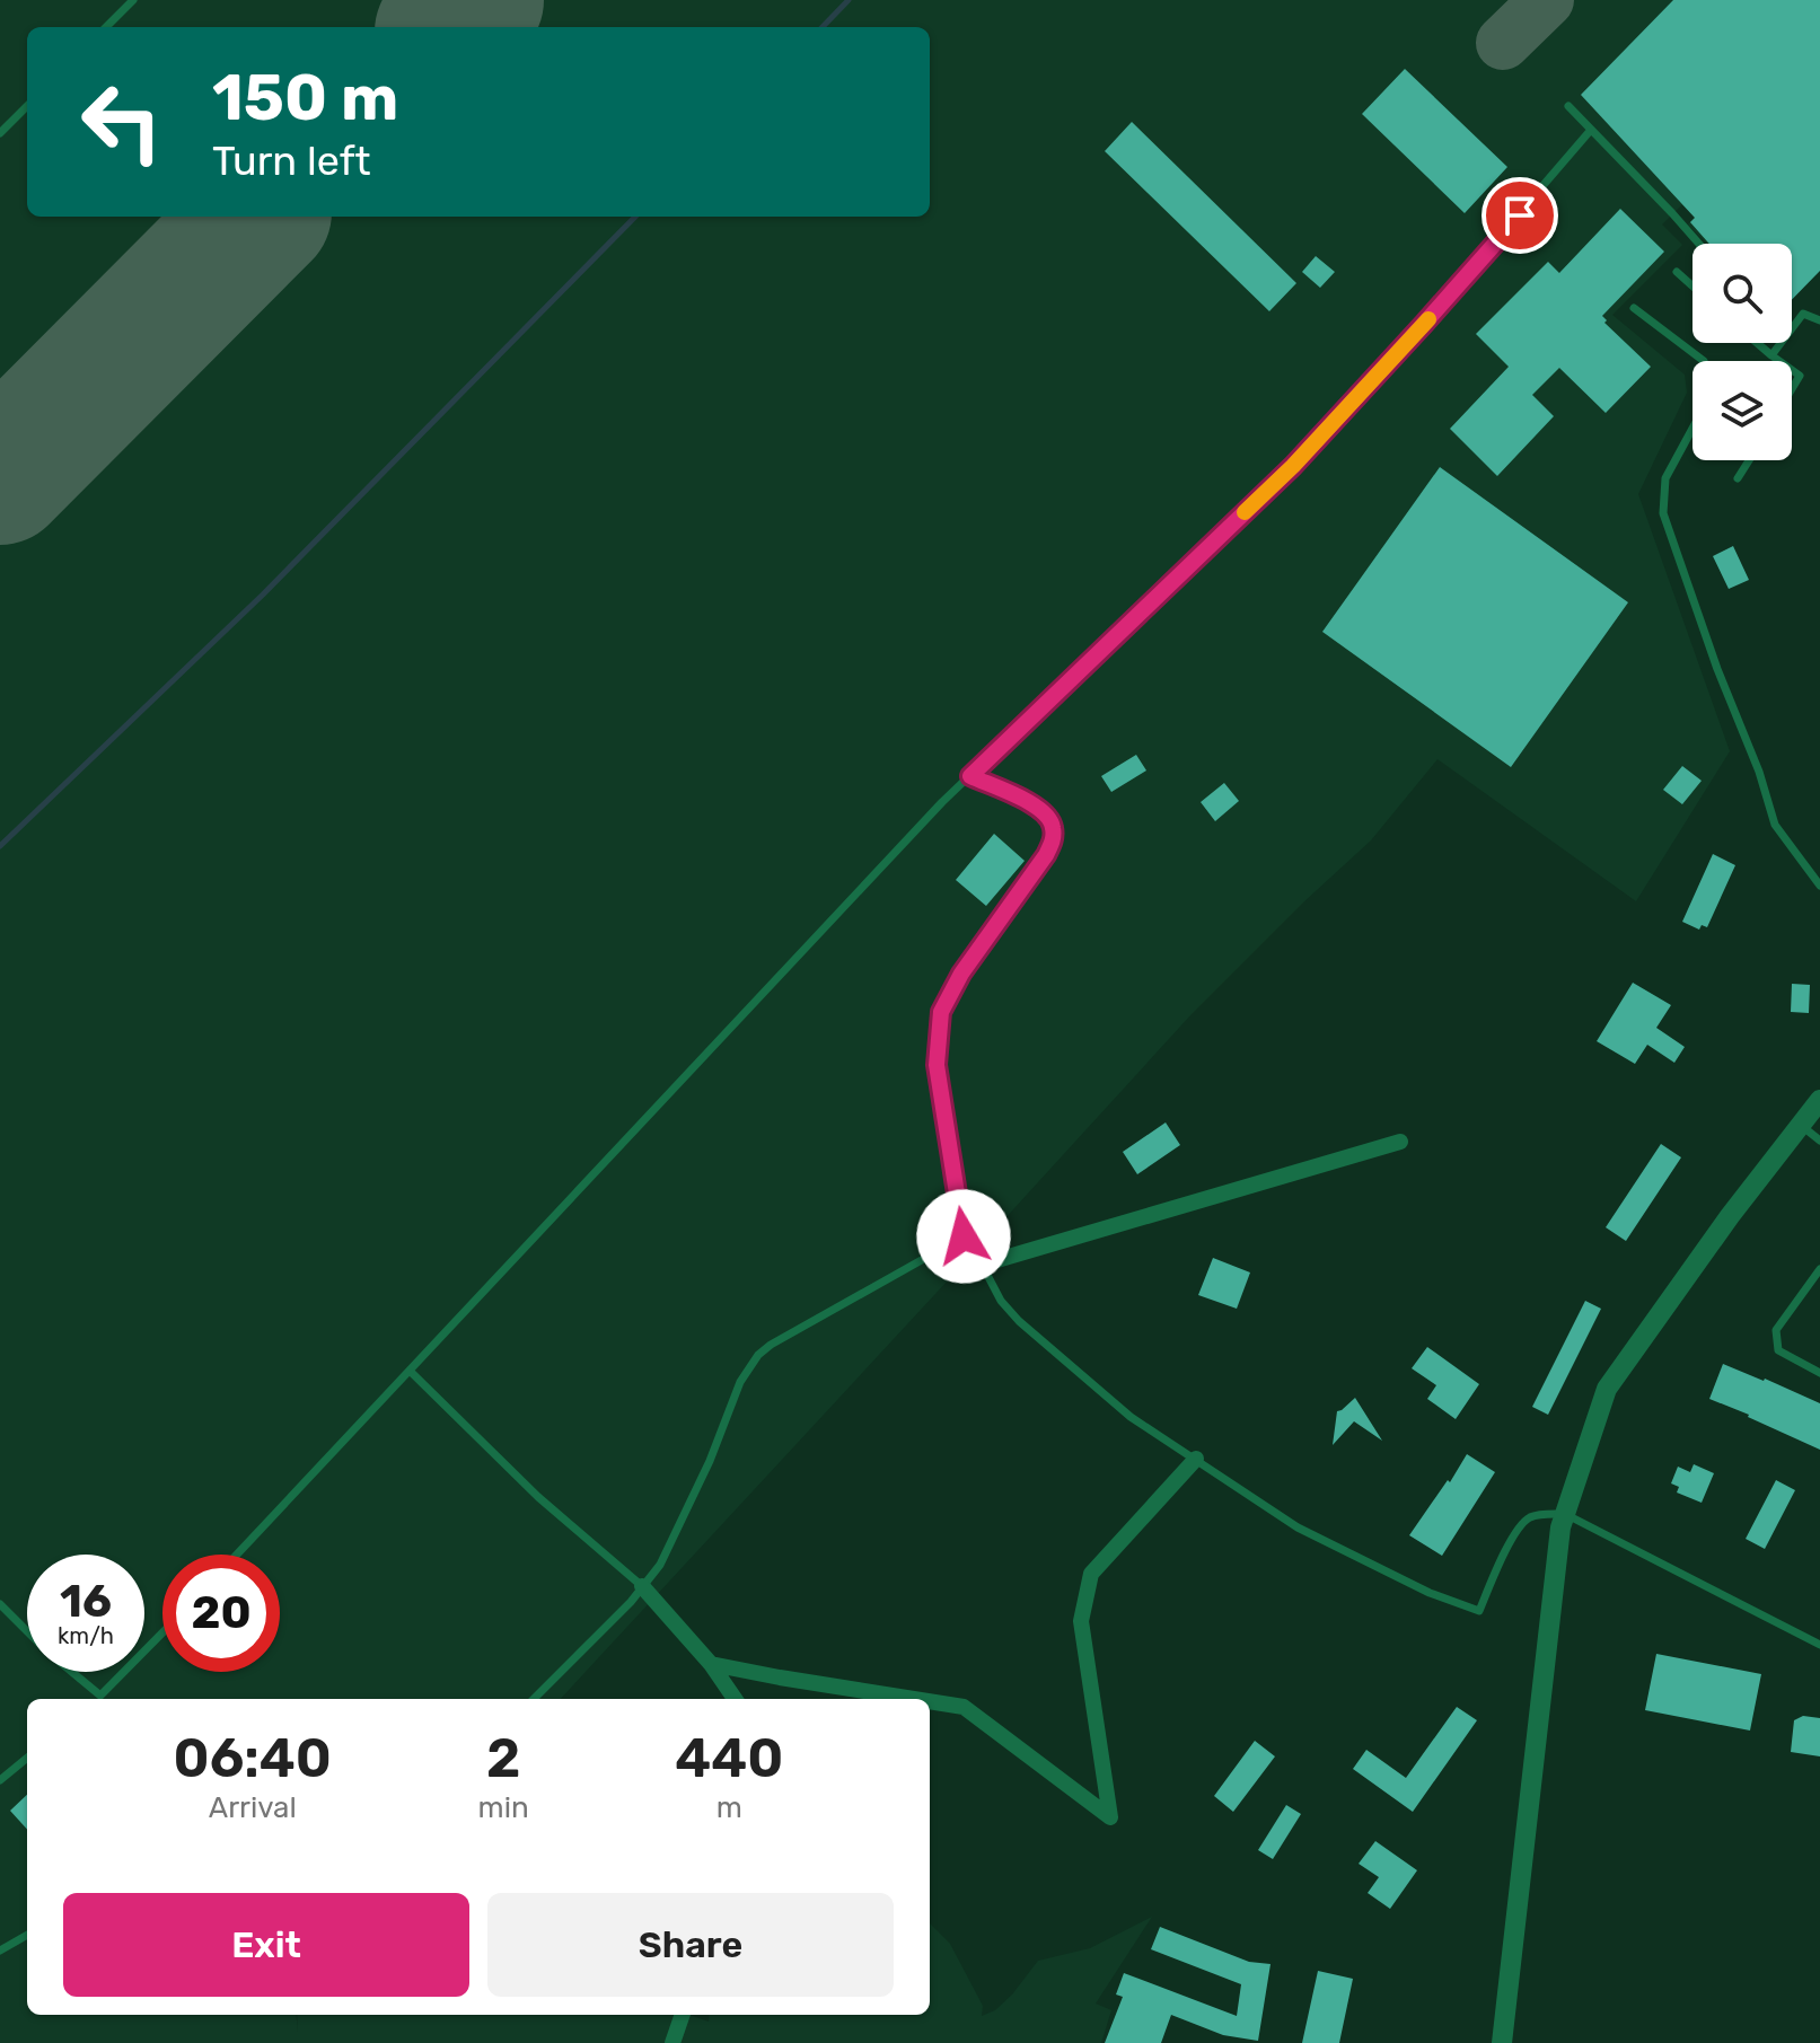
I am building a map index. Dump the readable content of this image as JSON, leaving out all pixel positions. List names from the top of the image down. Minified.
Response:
{"page":{"turn":["150 m","Turn left"],"speed":"16 km/h","limit":"20","eta":["06:40","Arrival","2","min","440","m"],"buttons":["Exit","Share"]}}
